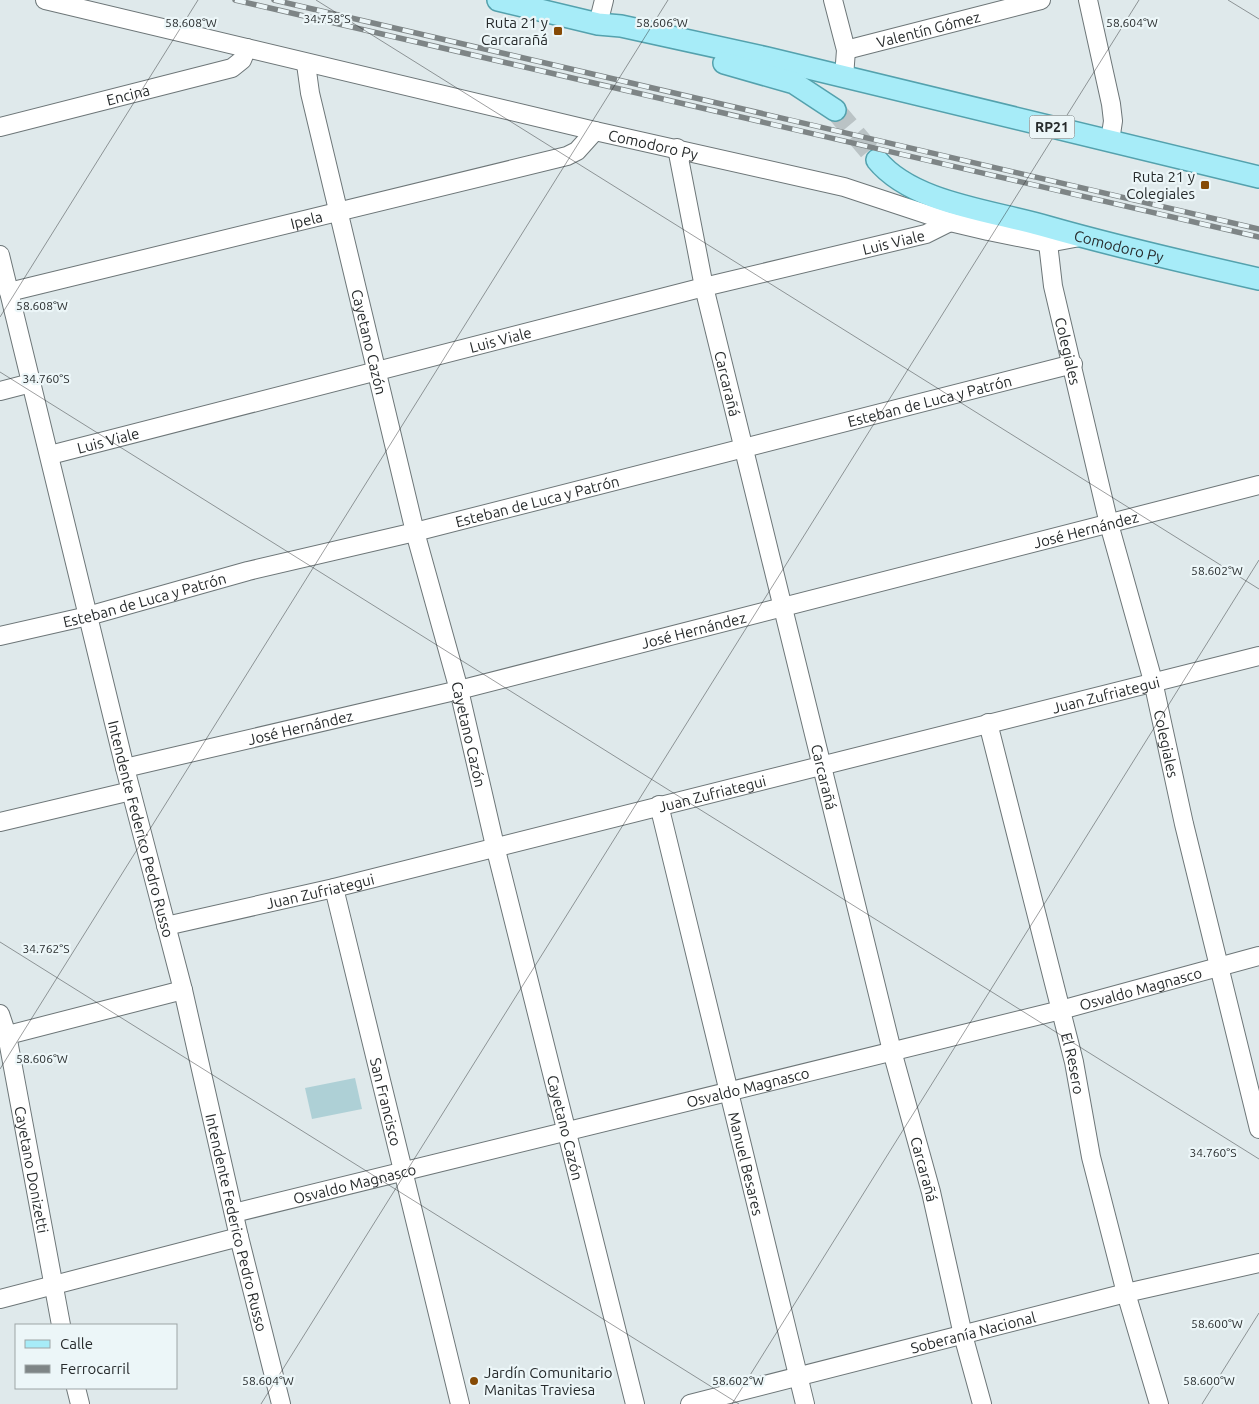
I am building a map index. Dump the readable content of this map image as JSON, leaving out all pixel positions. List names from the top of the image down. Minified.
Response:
{"streets":{"main road":["RP21","Comodoro Py"],"street":["Valentín Gómez","Encina","Ipela","Luis Viale","Cayetano Cazón","Colegiales","Carcarañá","Esteban de Luca y Patrón","José Hernández","Juan Zufriategui","Intendente Federico Pedro Russo","Osvaldo Magnasco","El Resero","San Francisco","Manuel Besares","Cayetano Donizetti","Soberanía Nacional"]},"crossings":[["Encina","Comodoro Py"],["Comodoro Py","Ipela"],["Comodoro Py","Luis Viale"],["Comodoro Py","Cayetano Cazón"],["Comodoro Py","Colegiales"],["Comodoro Py","Carcarañá"],["Ipela","Cayetano Cazón"],["Ipela","Intendente Federico Pedro Russo"],["Luis Viale","Cayetano Cazón"],["Luis Viale","Carcarañá"],["Luis Viale","Intendente Federico Pedro Russo"],["Cayetano Cazón","Esteban de Luca y Patrón"],["Cayetano Cazón","José Hernández"],["Cayetano Cazón","Juan Zufriategui"],["Cayetano Cazón","Osvaldo Magnasco"],["Colegiales","Esteban de Luca y Patrón"],["Colegiales","José Hernández"],["Colegiales","Juan Zufriategui"],["Colegiales","Osvaldo Magnasco"],["Carcarañá","Esteban de Luca y Patrón"],["Carcarañá","José Hernández"],["Carcarañá","Juan Zufriategui"],["Carcarañá","Osvaldo Magnasco"],["Carcarañá","Soberanía Nacional"],["Esteban de Luca y Patrón","Intendente Federico Pedro Russo"],["José Hernández","Intendente Federico Pedro Russo"],["Juan Zufriategui","Intendente Federico Pedro Russo"],["Juan Zufriategui","El Resero"],["Juan Zufriategui","San Francisco"],["Juan Zufriategui","Manuel Besares"],["Intendente Federico Pedro Russo","Osvaldo Magnasco"],["Osvaldo Magnasco","El Resero"],["Osvaldo Magnasco","San Francisco"],["Osvaldo Magnasco","Manuel Besares"],["El Resero","Soberanía Nacional"],["Manuel Besares","Soberanía Nacional"]],"places":{"transit":["Ruta 21 y Carcarañá","Ruta 21 y Colegiales"],"other":["Jardín Comunitario Manitas Traviesa"]},"legend":["Calle","Ferrocarril"],"coordinates":["34.758°S","58.608°W","58.606°W","58.604°W","34.760°S","58.602°W","34.762°S","58.600°W"]}
